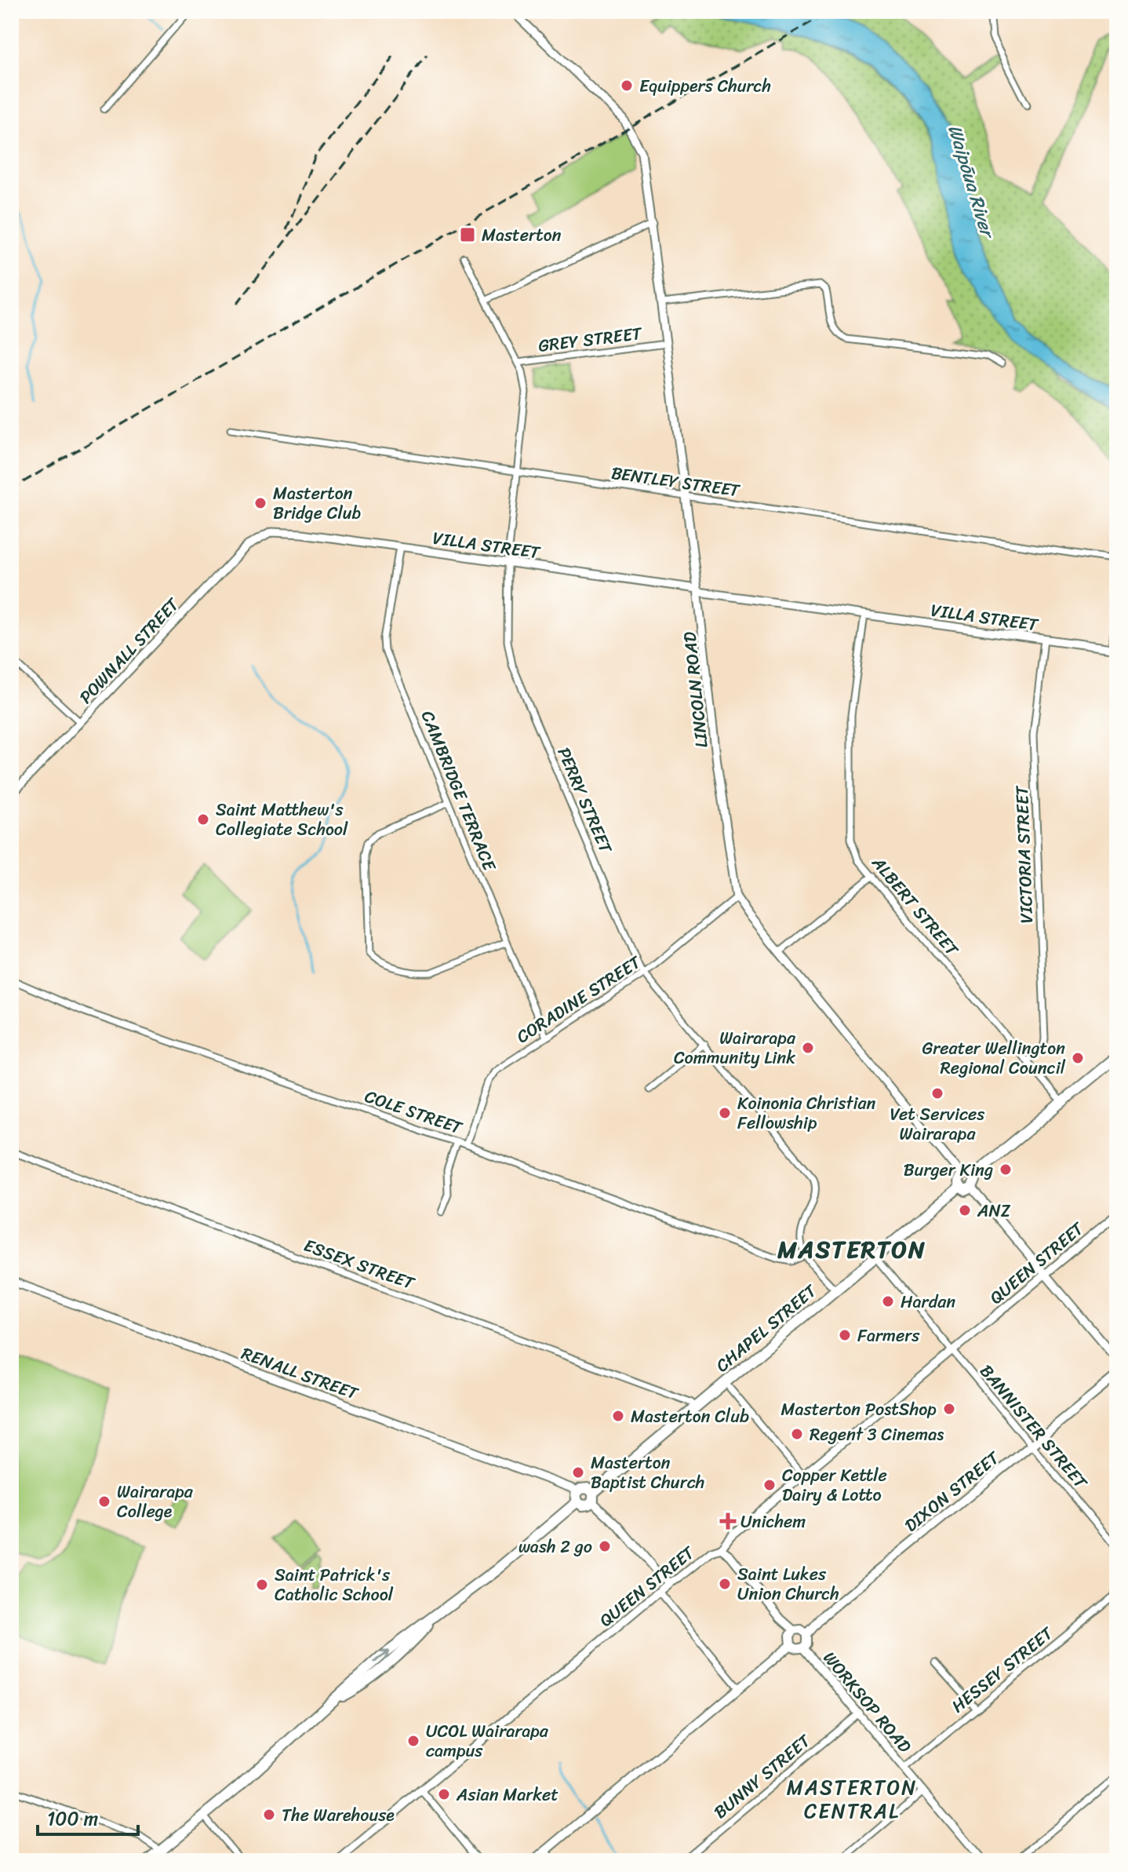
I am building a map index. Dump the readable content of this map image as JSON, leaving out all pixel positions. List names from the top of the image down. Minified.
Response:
{"streets":{"highway":["CHAPEL STREET"],"main road":["DIXON STREET"],"street":["GREY STREET","BENTLEY STREET","VILLA STREET","POWNALL STREET","LINCOLN ROAD","CAMBRIDGE TERRACE","PERRY STREET","VICTORIA STREET","ALBERT STREET","CORADINE STREET","COLE STREET","QUEEN STREET","ESSEX STREET","RENALL STREET","BANNISTER STREET","HESSEY STREET","WORKSOP ROAD","BUNNY STREET"]},"crossings":[["GREY STREET","LINCOLN ROAD"],["GREY STREET","PERRY STREET"],["BENTLEY STREET","LINCOLN ROAD"],["BENTLEY STREET","PERRY STREET"],["VILLA STREET","POWNALL STREET"],["VILLA STREET","LINCOLN ROAD"],["VILLA STREET","CAMBRIDGE TERRACE"],["VILLA STREET","PERRY STREET"],["VILLA STREET","VICTORIA STREET"],["VILLA STREET","ALBERT STREET"],["LINCOLN ROAD","CORADINE STREET"],["LINCOLN ROAD","CHAPEL STREET"],["CAMBRIDGE TERRACE","CORADINE STREET"],["PERRY STREET","CORADINE STREET"],["PERRY STREET","COLE STREET"],["VICTORIA STREET","ALBERT STREET"],["CORADINE STREET","COLE STREET"],["QUEEN STREET","BANNISTER STREET"],["ESSEX STREET","CHAPEL STREET"],["BANNISTER STREET","DIXON STREET"],["DIXON STREET","WORKSOP ROAD"],["HESSEY STREET","WORKSOP ROAD"],["WORKSOP ROAD","BUNNY STREET"]],"districts":["MASTERTON","MASTERTON CENTRAL"],"water":["Waipōua River"],"places":{"other":["Equippers Church","Masterton Bridge Club","Saint Matthew's Collegiate School","Wairarapa Community Link","Greater Wellington Regional Council","Vet Services Wairarapa","Koinonia Christian Fellowship","Burger King","ANZ","Hardan","Farmers","Masterton PostShop","Masterton Club","Regent 3 Cinemas","Masterton Baptist Church","Copper Kettle Dairy & Lotto","Wairarapa College","wash 2 go","Saint Lukes Union Church","Saint Patrick's Catholic School","UCOL Wairarapa campus","Asian Market","The Warehouse"],"transit":["Masterton"],"health":["Unichem"]},"scale_bar":"100 m"}
